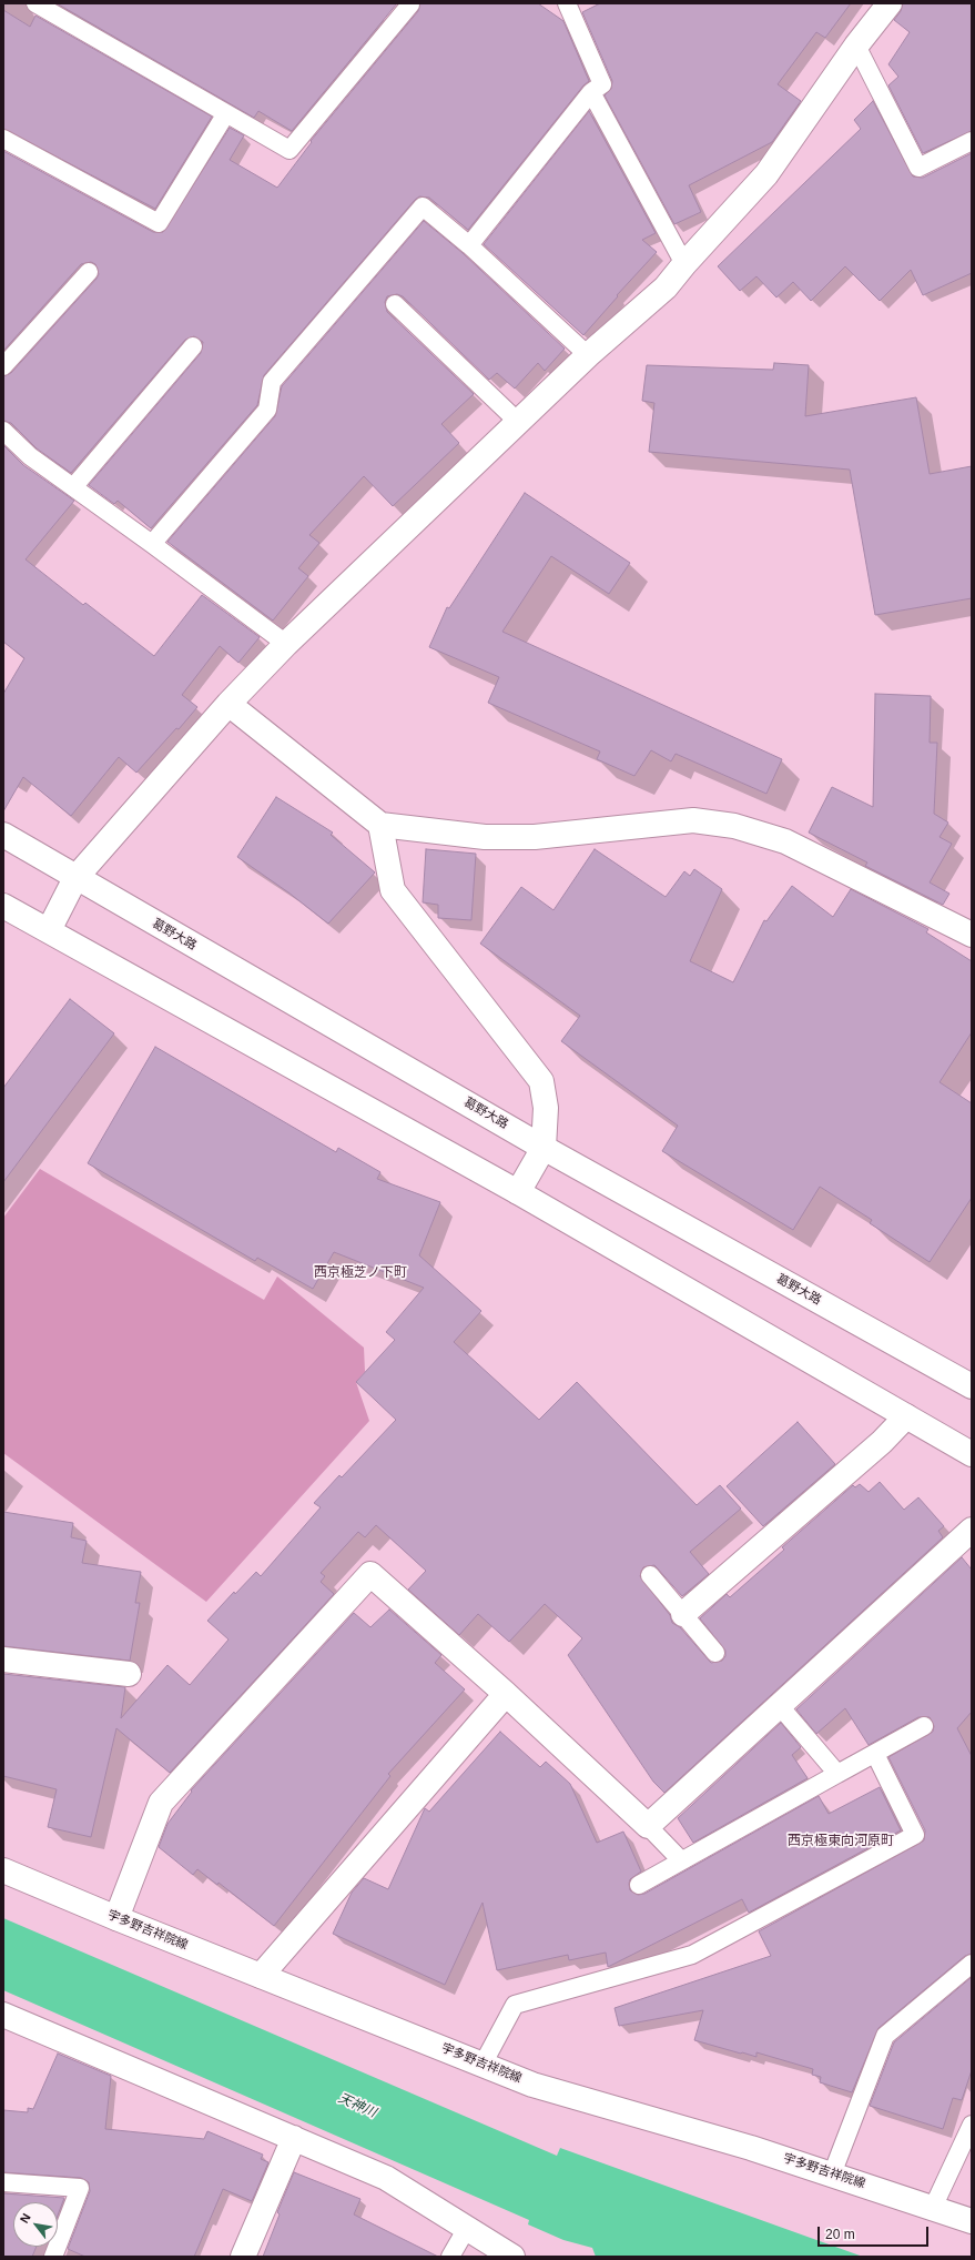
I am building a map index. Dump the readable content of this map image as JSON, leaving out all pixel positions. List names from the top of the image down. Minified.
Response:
{"streets":{"street":["葛野大路","宇多野吉祥院線"]},"districts":["西京極芝ノ下町","西京極東向河原町"],"water":["天神川"],"scale_bar":"20 m","north":"top left"}
